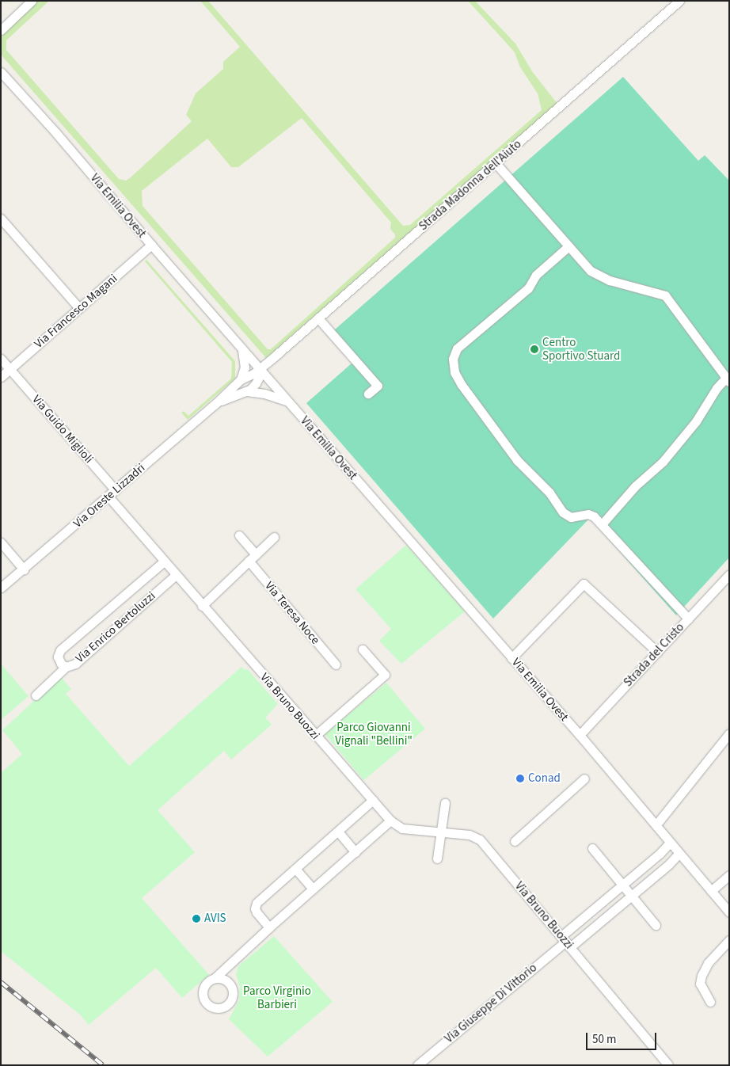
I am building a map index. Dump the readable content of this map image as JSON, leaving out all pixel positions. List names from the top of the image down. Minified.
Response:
{"streets":{"street":["Strada Madonna dell'Aiuto","Via Emilia Ovest","Via Francesco Magani","Via Guido Miglioli","Via Oreste Lizzadri","Via Teresa Noce","Via Enrico Bertoluzzi","Strada del Cristo","Via Bruno Buozzi","Via Giuseppe Di Vittorio"]},"crossings":[["Strada Madonna dell'Aiuto","Via Emilia Ovest"],["Strada Madonna dell'Aiuto","Via Oreste Lizzadri"],["Via Emilia Ovest","Via Francesco Magani"],["Via Emilia Ovest","Via Oreste Lizzadri"],["Via Emilia Ovest","Strada del Cristo"],["Via Francesco Magani","Via Guido Miglioli"],["Via Guido Miglioli","Via Oreste Lizzadri"],["Via Guido Miglioli","Via Bruno Buozzi"],["Via Oreste Lizzadri","Via Bruno Buozzi"],["Via Enrico Bertoluzzi","Via Bruno Buozzi"],["Via Bruno Buozzi","Via Giuseppe Di Vittorio"]],"parks":["Parco Giovanni Vignali \"Bellini\"","Parco Virginio Barbieri"],"places":["Centro Sportivo Stuard","Conad","AVIS"],"scale_bar":"50 m"}
